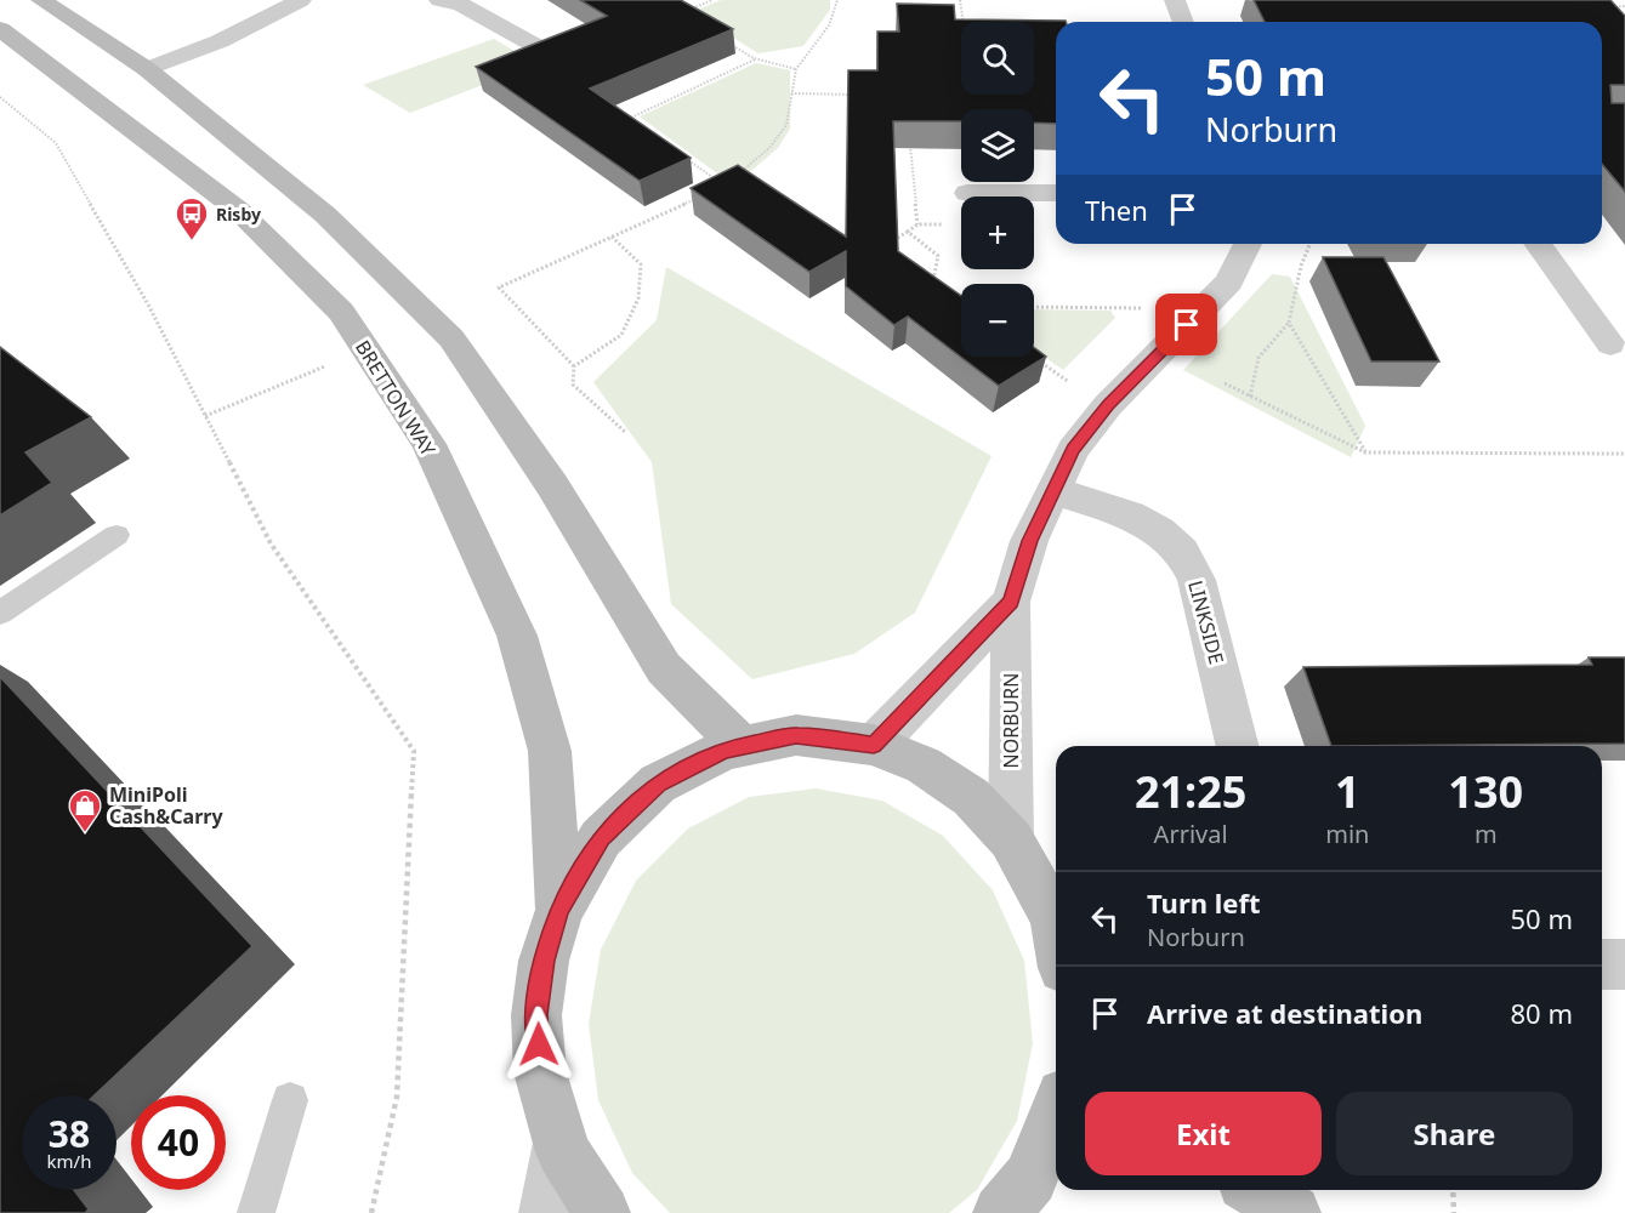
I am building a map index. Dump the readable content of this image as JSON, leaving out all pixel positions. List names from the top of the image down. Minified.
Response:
{"streets":{"street":["BRETTON WAY","LINKSIDE","NORBURN"]},"crossings":[["LINKSIDE","NORBURN"]],"places":{"bus stop":["Risby"],"shop":["MiniPoli Cash&Carry"]},"page":{"map_buttons":["+","−"],"turn":["50 m","Norburn"],"then":"Then","eta":["21:25","Arrival","1","min","130","m"],"list":[{"name":"Turn left","note":"Norburn","value":"50 m"},{"name":"Arrive at destination","value":"80 m"}],"buttons":["Exit","Share"],"speed":"38 km/h","limit":"40"}}
